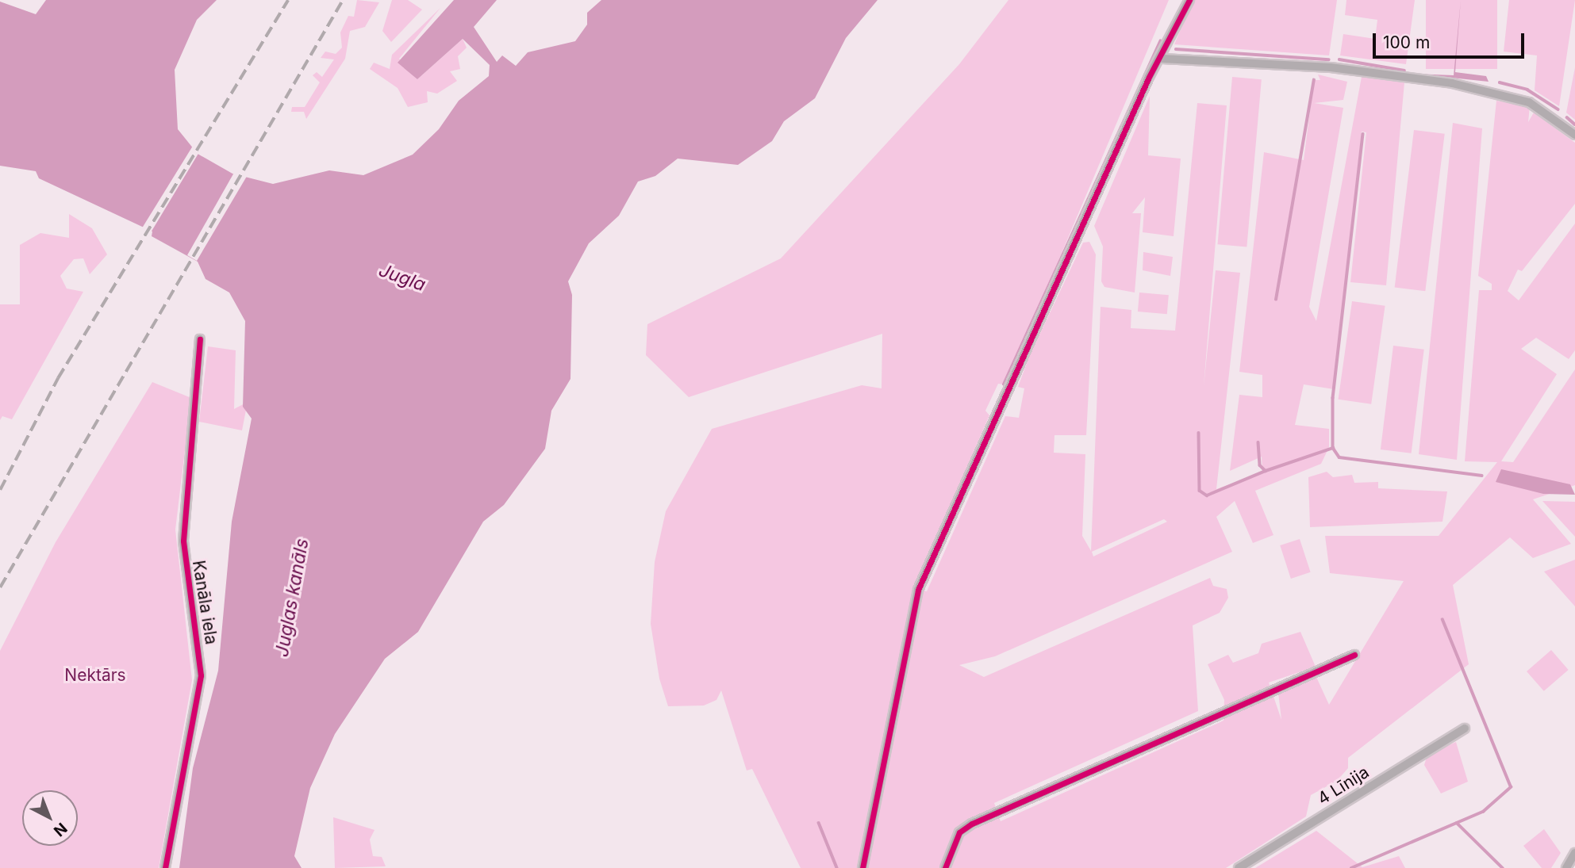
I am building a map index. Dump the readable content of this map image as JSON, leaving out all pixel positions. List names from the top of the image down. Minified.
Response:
{"streets":{"street":["Kanāla iela","4 Līnija"]},"water":["Jugla","Juglas kanāls"],"parks":["Nektārs"],"scale_bar":"100 m","north":"bottom right"}
